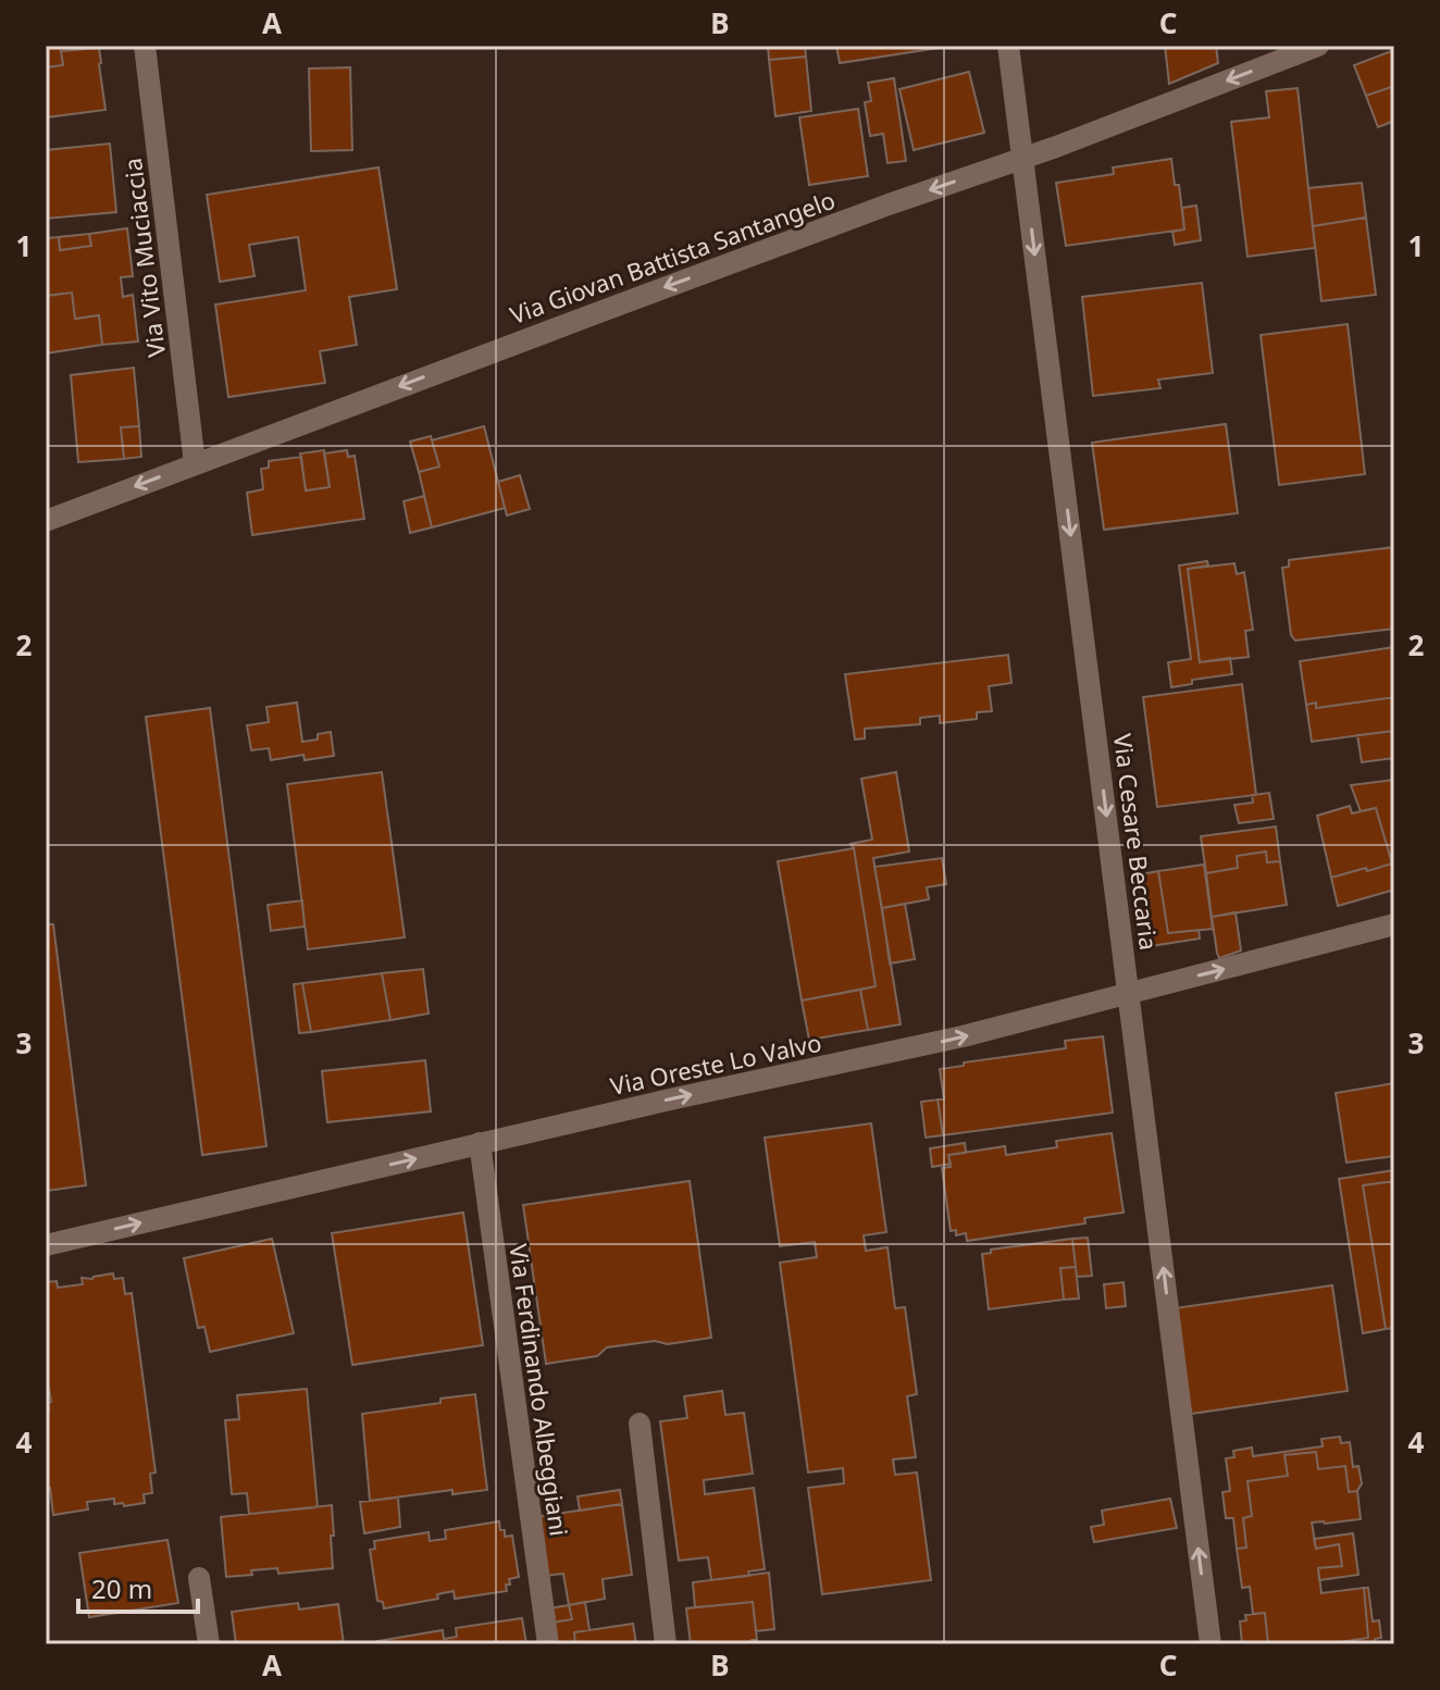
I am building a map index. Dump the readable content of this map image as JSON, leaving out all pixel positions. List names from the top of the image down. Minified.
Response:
{"streets":{"street":["Via Giovan Battista Santangelo","Via Vito Muciaccia","Via Cesare Beccaria","Via Oreste Lo Valvo","Via Ferdinando Albeggiani"]},"crossings":[["Via Giovan Battista Santangelo","Via Vito Muciaccia"],["Via Giovan Battista Santangelo","Via Cesare Beccaria"],["Via Cesare Beccaria","Via Oreste Lo Valvo"],["Via Oreste Lo Valvo","Via Ferdinando Albeggiani"]],"one_way":["Via Giovan Battista Santangelo","Via Oreste Lo Valvo"],"scale_bar":"20 m","grid":{"columns":["A","B","C"],"rows":["1","2","3","4"]}}
